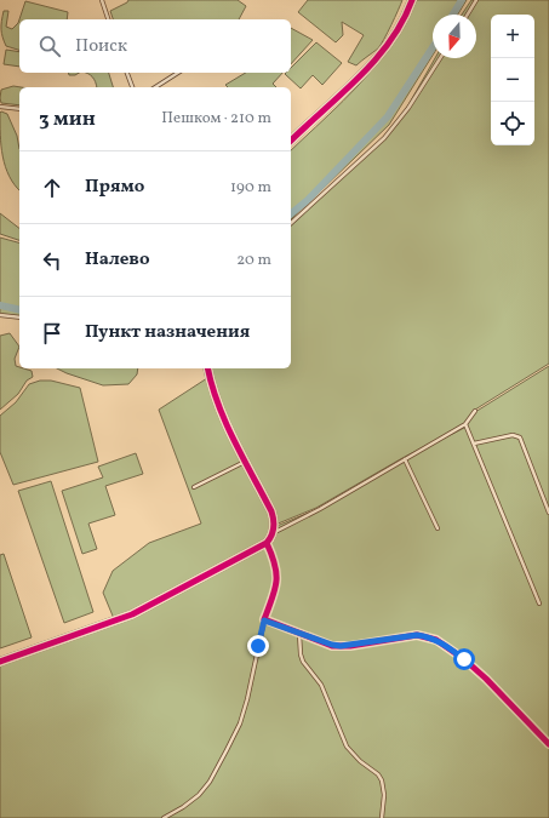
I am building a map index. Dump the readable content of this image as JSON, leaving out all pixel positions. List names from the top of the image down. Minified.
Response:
{"north":"bottom","page":{"map_buttons":["+","−"],"search":"Поиск","heading":["3 мин","Пешком · 210 m"],"list":[["Прямо","190 m"],["Налево","20 m"],"Пункт назначения"]}}
